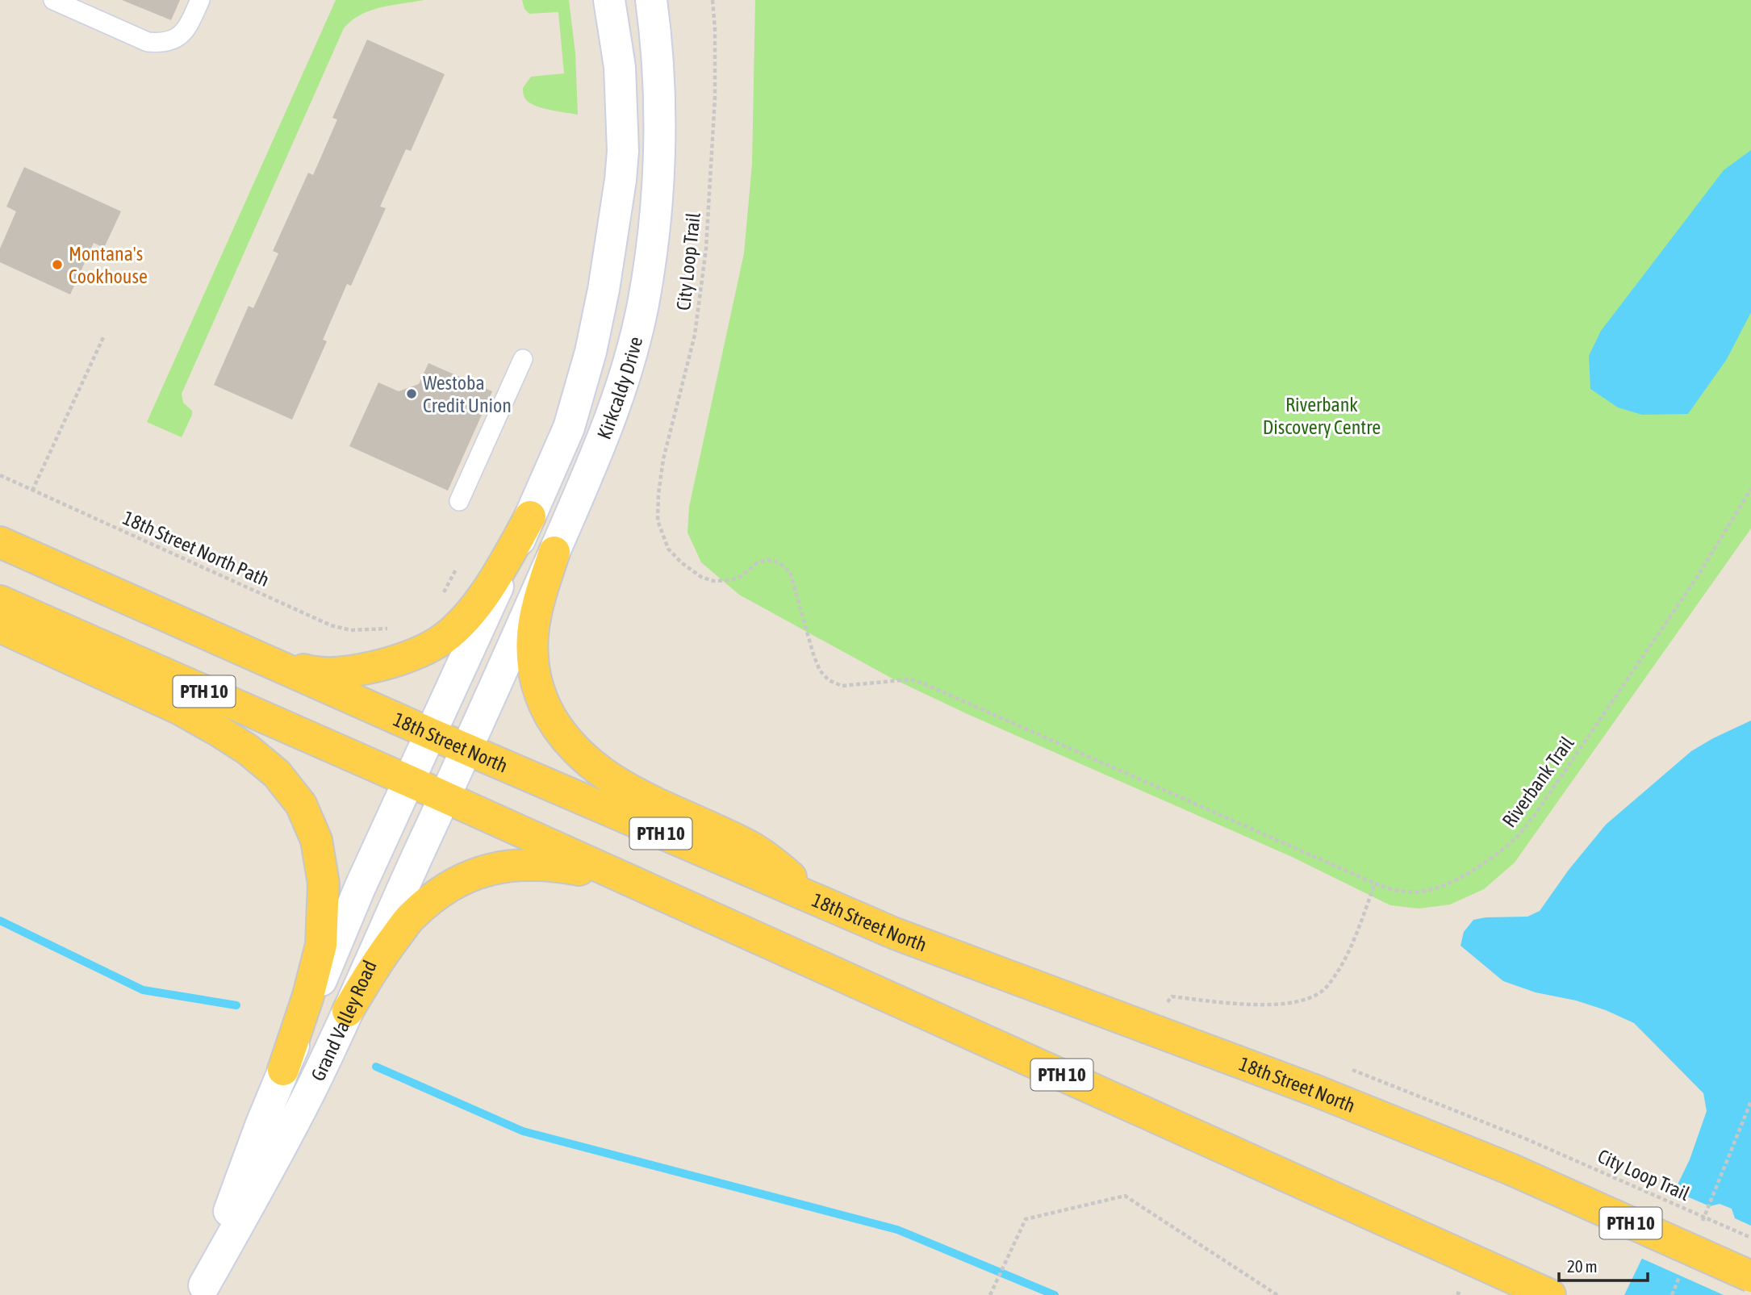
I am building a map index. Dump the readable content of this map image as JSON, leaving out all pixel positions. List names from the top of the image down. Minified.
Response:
{"streets":{"main road":["Kirkcaldy Drive","PTH 10","18th Street North","Grand Valley Road"],"path":["City Loop Trail","18th Street North Path","Riverbank Trail"]},"crossings":[["City Loop Trail","Riverbank Trail"],["Kirkcaldy Drive","18th Street North"],["Kirkcaldy Drive","Grand Valley Road"],["PTH 10","Grand Valley Road"],["18th Street North","Grand Valley Road"]],"parks":["Riverbank Discovery Centre"],"places":["Montana's Cookhouse","Westoba Credit Union"],"scale_bar":"20 m"}
